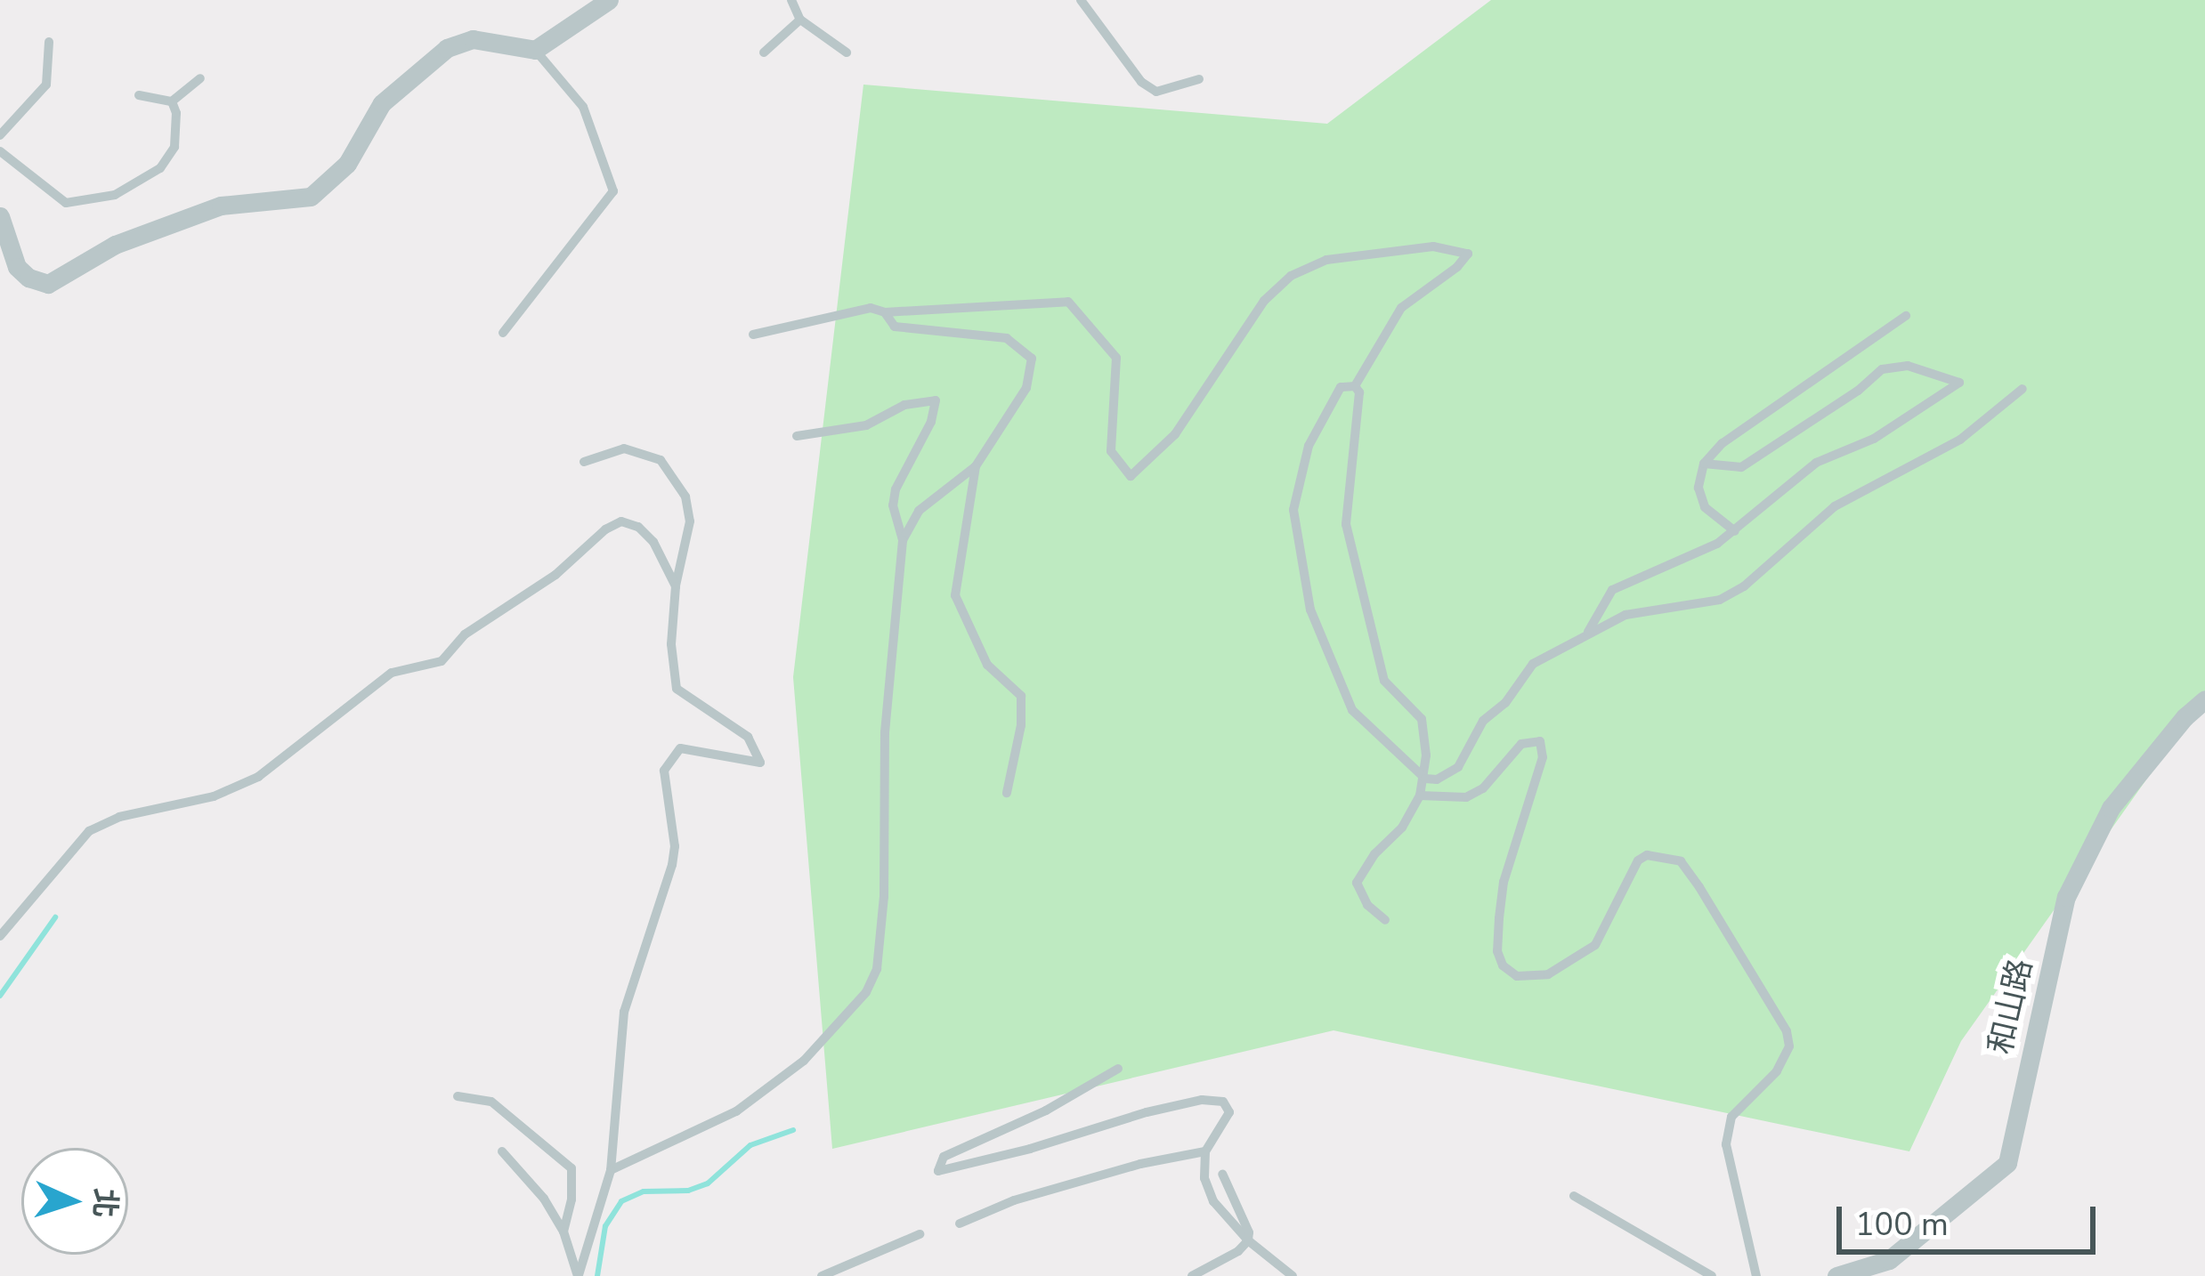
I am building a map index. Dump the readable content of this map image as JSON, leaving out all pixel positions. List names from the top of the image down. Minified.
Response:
{"streets":{"street":["和山路"]},"scale_bar":"100 m","north":"right"}
